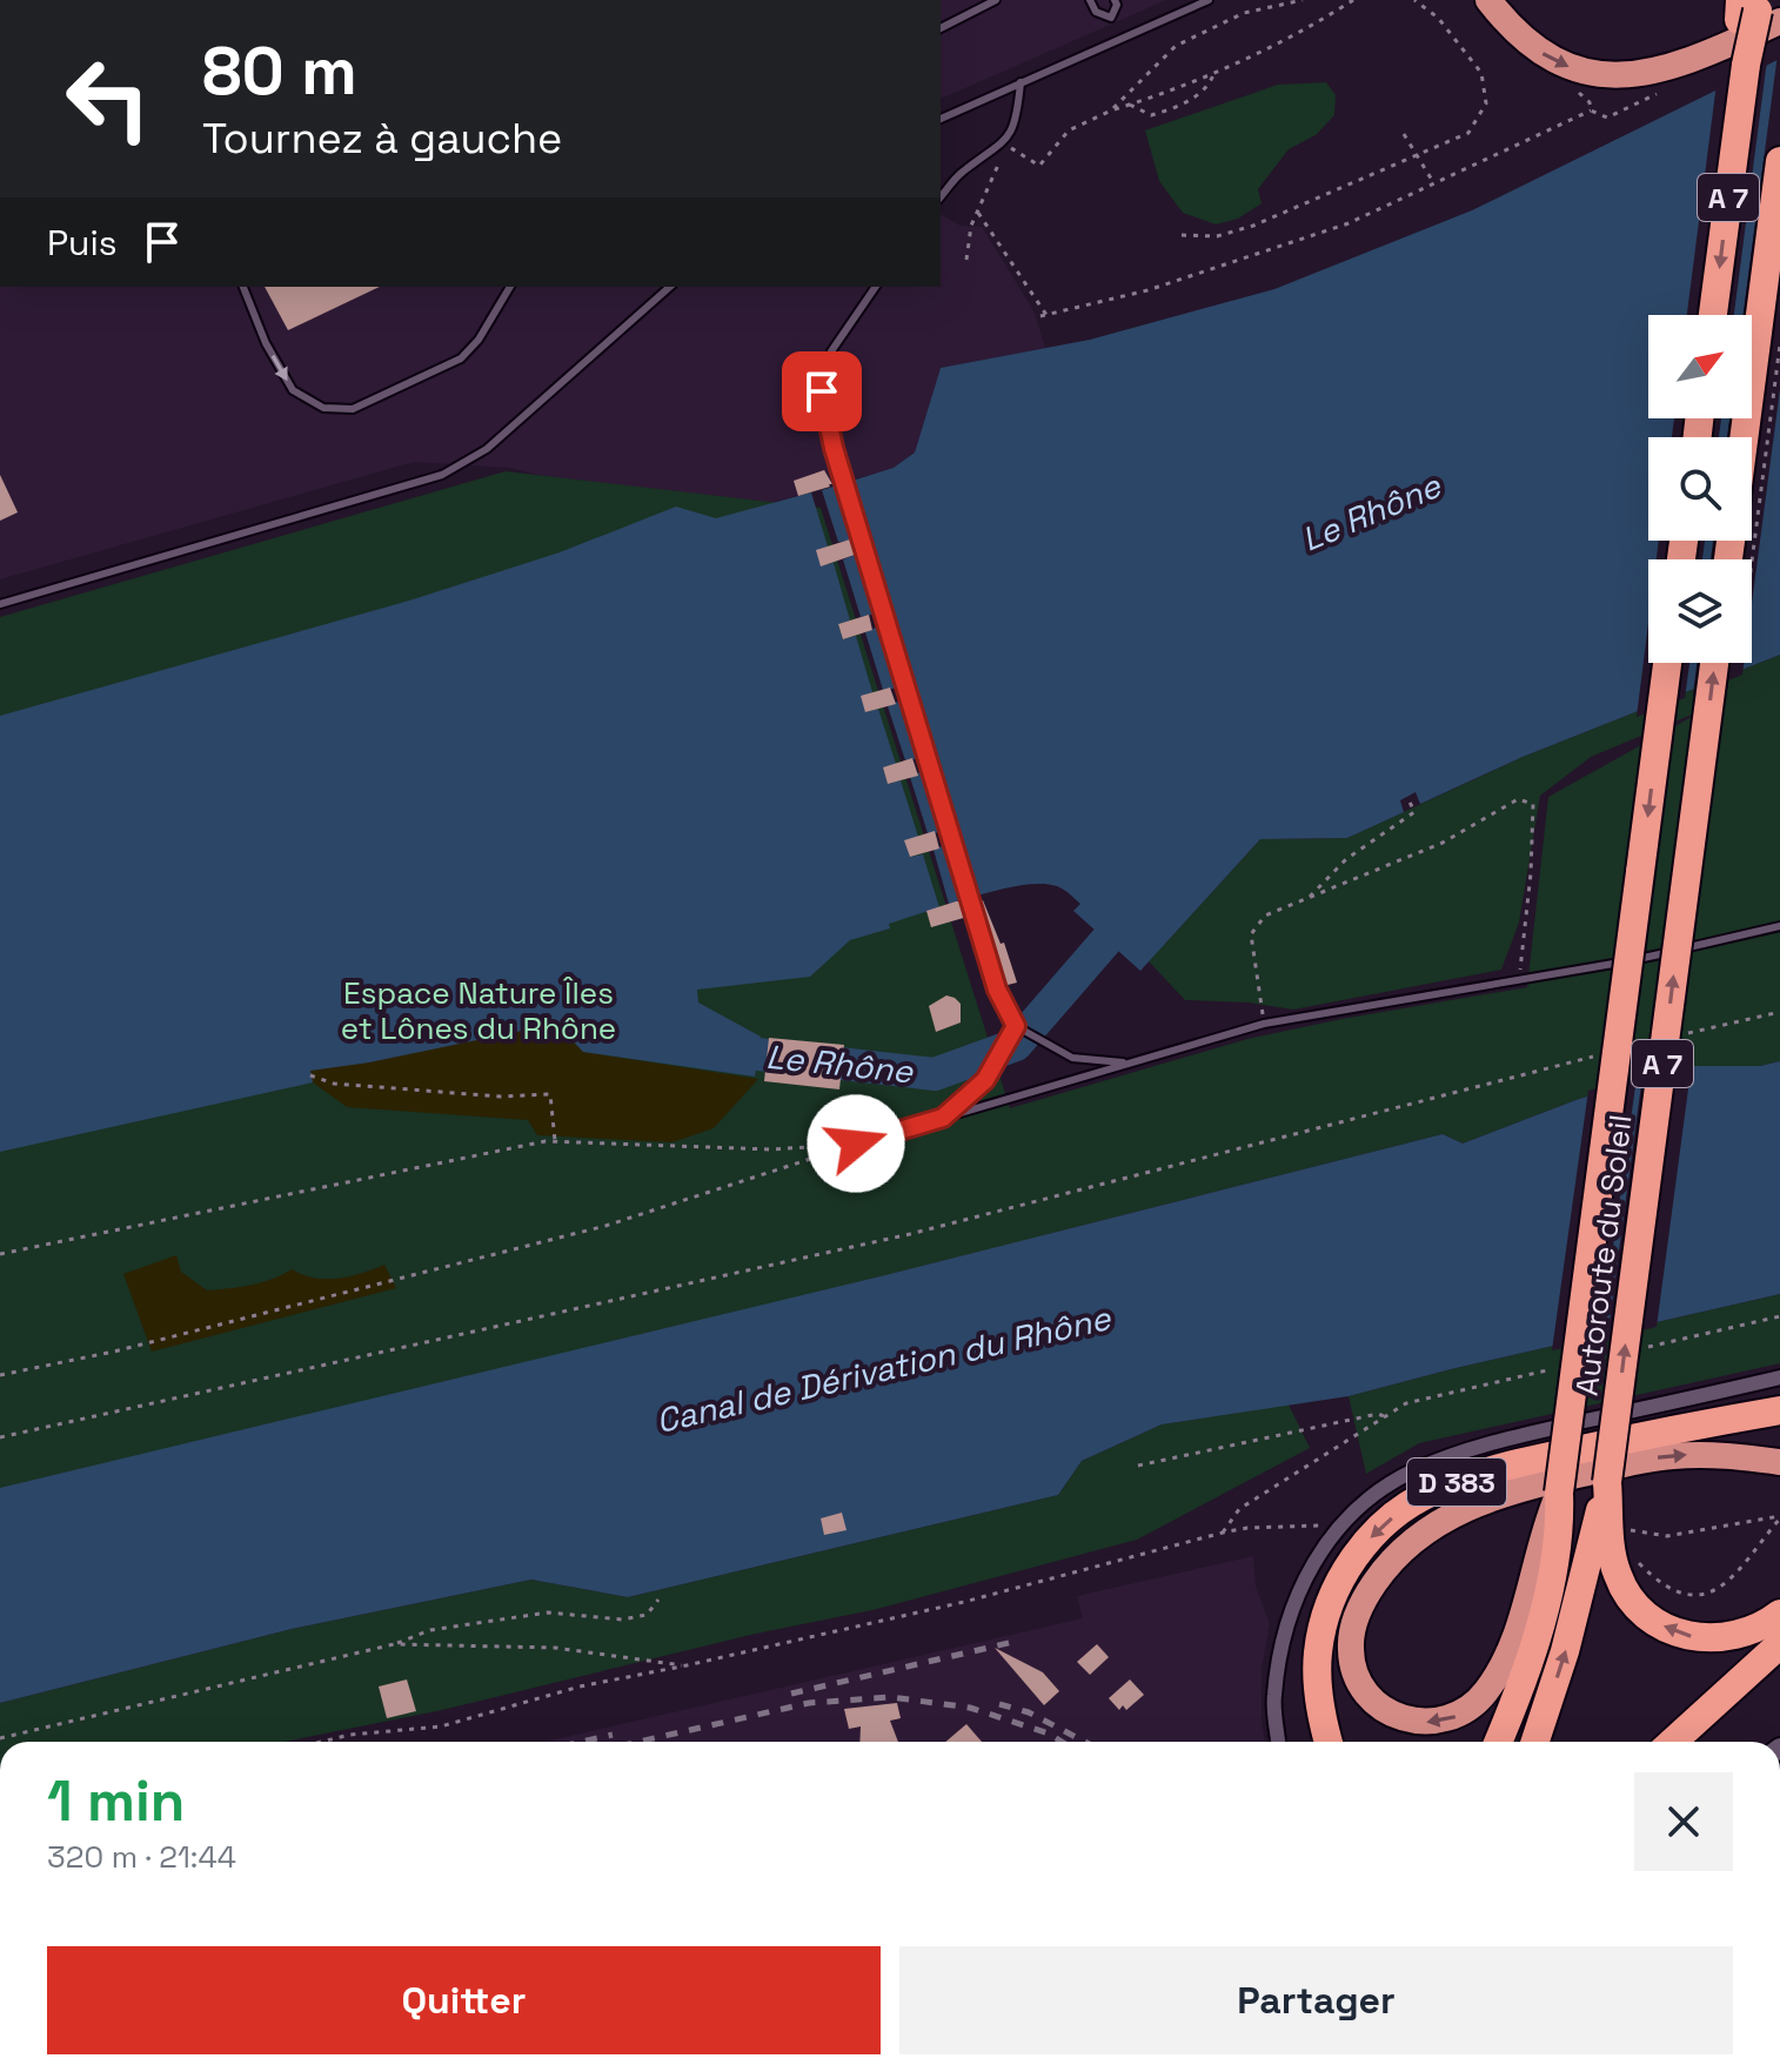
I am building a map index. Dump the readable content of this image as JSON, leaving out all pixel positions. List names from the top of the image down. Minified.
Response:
{"streets":{"highway":["A 7","Autoroute du Soleil","D 383"]},"water":["Le Rhône","Canal de Dérivation du Rhône"],"parks":["Espace Nature Îles et Lônes du Rhône"],"north":"top right","page":{"turn":["80 m","Tournez à gauche"],"then":"Puis","heading":["1 min","320 m · 21:44"],"buttons":["Quitter","Partager"]}}
